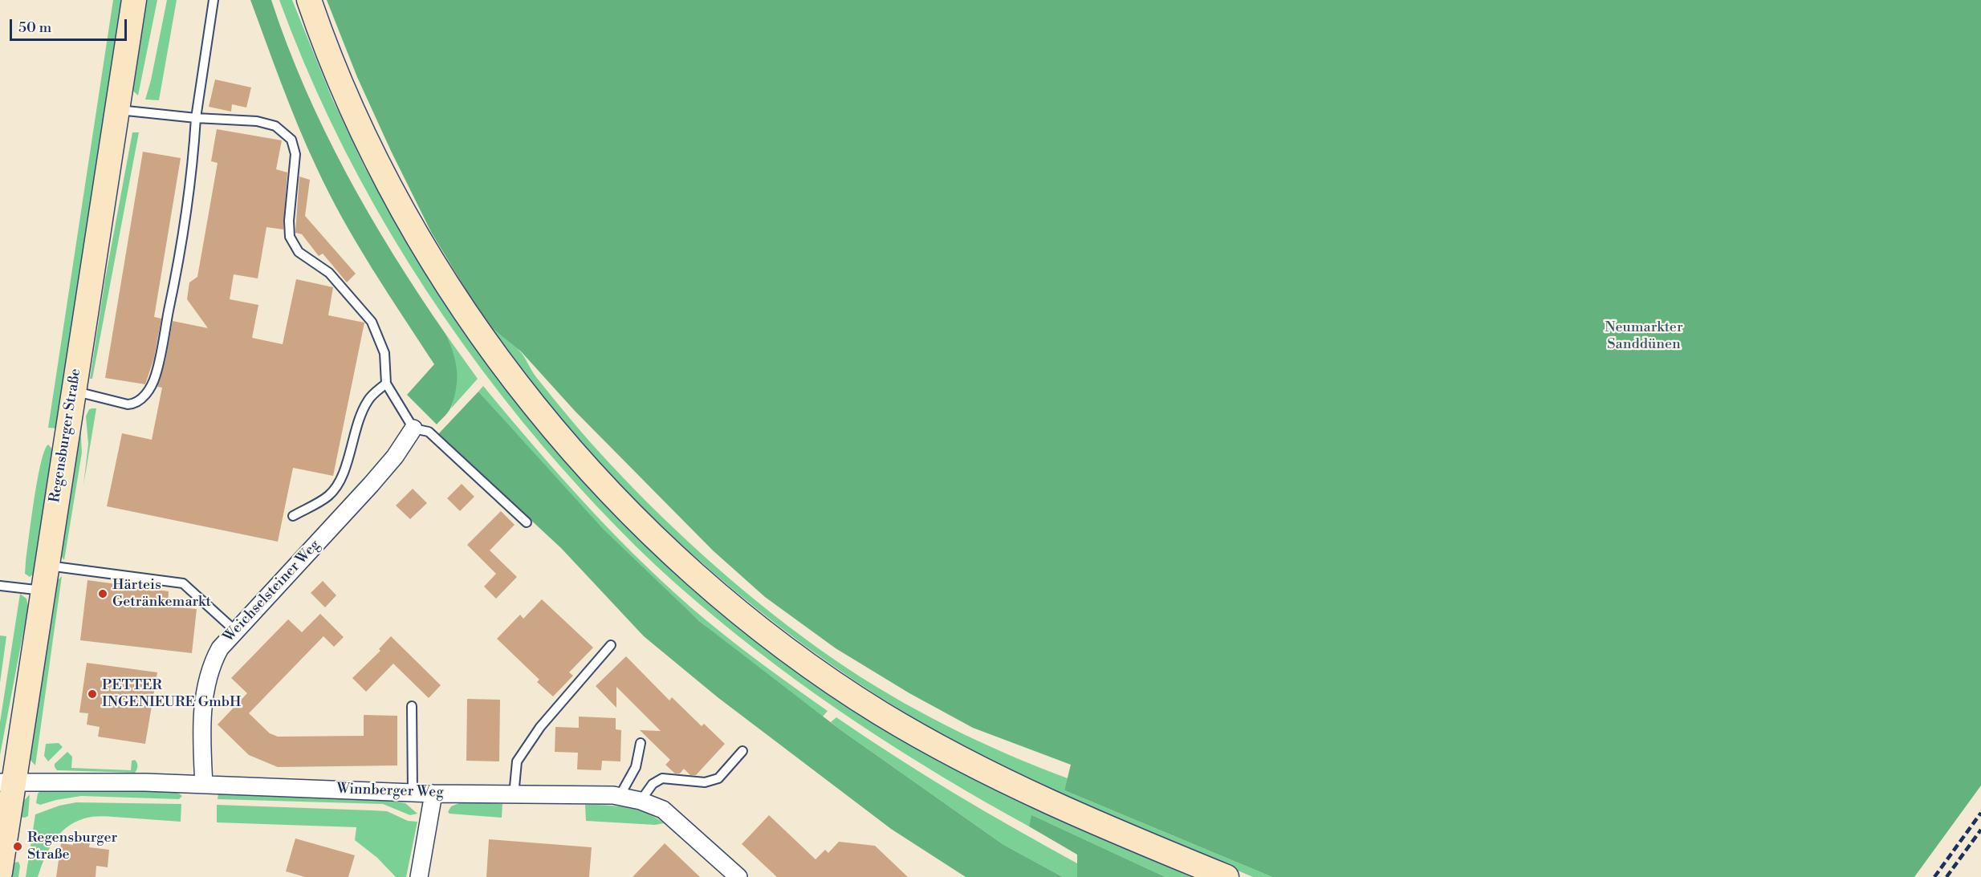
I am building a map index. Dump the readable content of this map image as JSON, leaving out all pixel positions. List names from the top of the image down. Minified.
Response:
{"streets":{"main road":["Regensburger Straße"],"street":["Weichselsteiner Weg","Winnberger Weg"]},"crossings":[["Regensburger Straße","Winnberger Weg"],["Weichselsteiner Weg","Winnberger Weg"]],"parks":["Neumarkter Sanddünen"],"places":["Härteis Getränkemarkt","PETTER INGENIEURE GmbH","Regensburger Straße"],"scale_bar":"50 m"}
